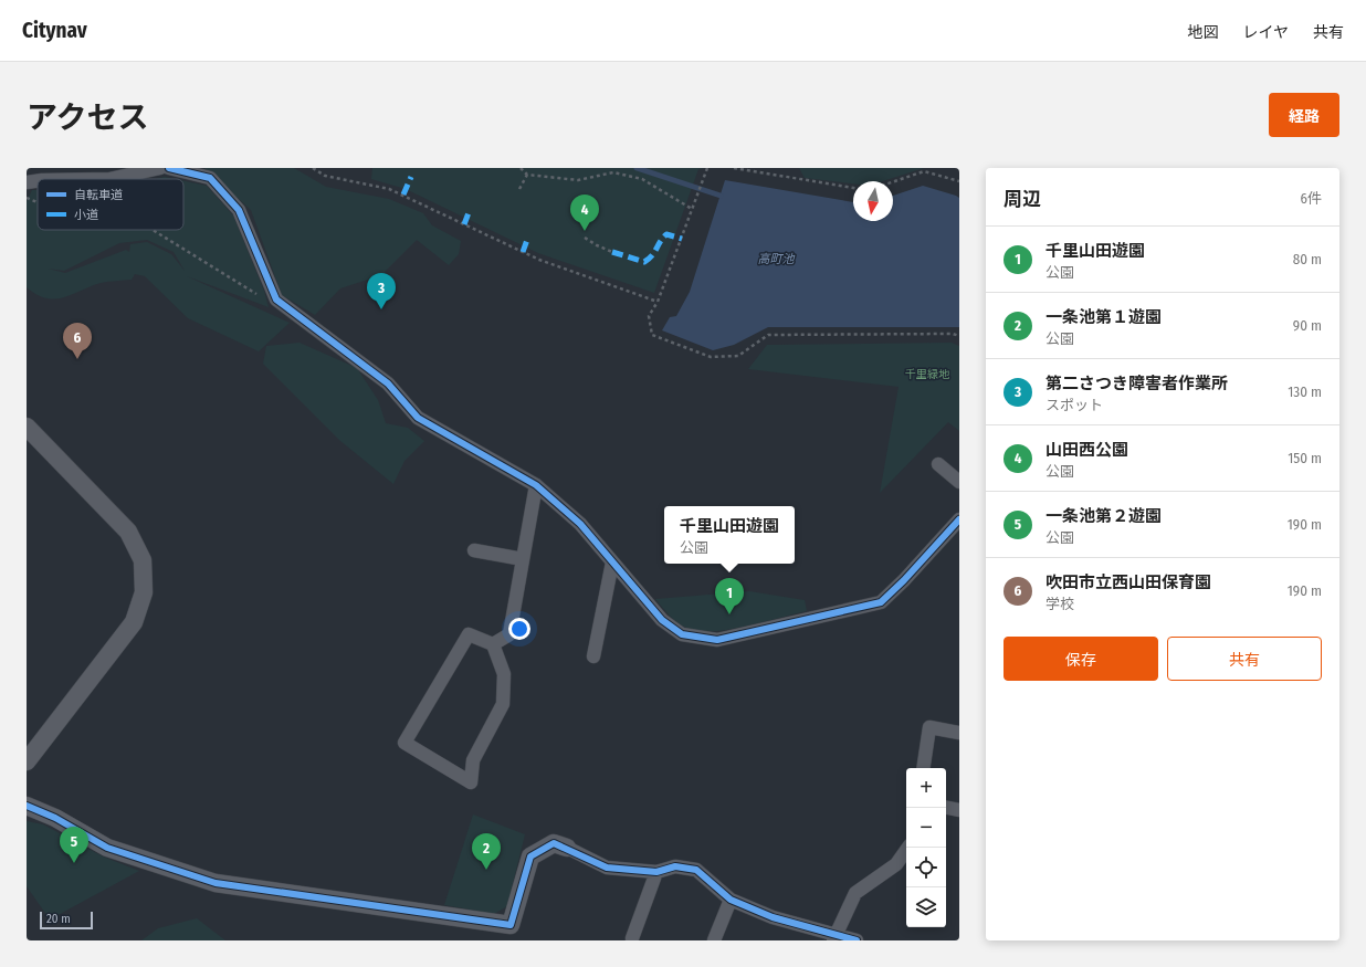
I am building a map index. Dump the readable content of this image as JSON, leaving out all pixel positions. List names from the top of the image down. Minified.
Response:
{"water":["高町池"],"parks":["千里緑地"],"legend":["自転車道","小道"],"scale_bar":"20 m","north":"bottom","page":{"header":"Citynav","nav":["地図","レイヤ","共有"],"title":"アクセス","buttons":["経路",["保存","共有"]],"heading":["周辺","6件"],"pins":["4","3","6","1","5","2"],"list":[{"mark":"1","name":"千里山田遊園","note":"公園","value":"80 m"},{"mark":"2","name":"一条池第１遊園","note":"公園","value":"90 m"},{"mark":"3","name":"第二さつき障害者作業所","note":"スポット","value":"130 m"},{"mark":"4","name":"山田西公園","note":"公園","value":"150 m"},{"mark":"5","name":"一条池第２遊園","note":"公園","value":"190 m"},{"mark":"6","name":"吹田市立西山田保育園","note":"学校","value":"190 m"}],"popup":["千里山田遊園","公園"],"map_buttons":["+","−"],"scale":"20 m"}}
